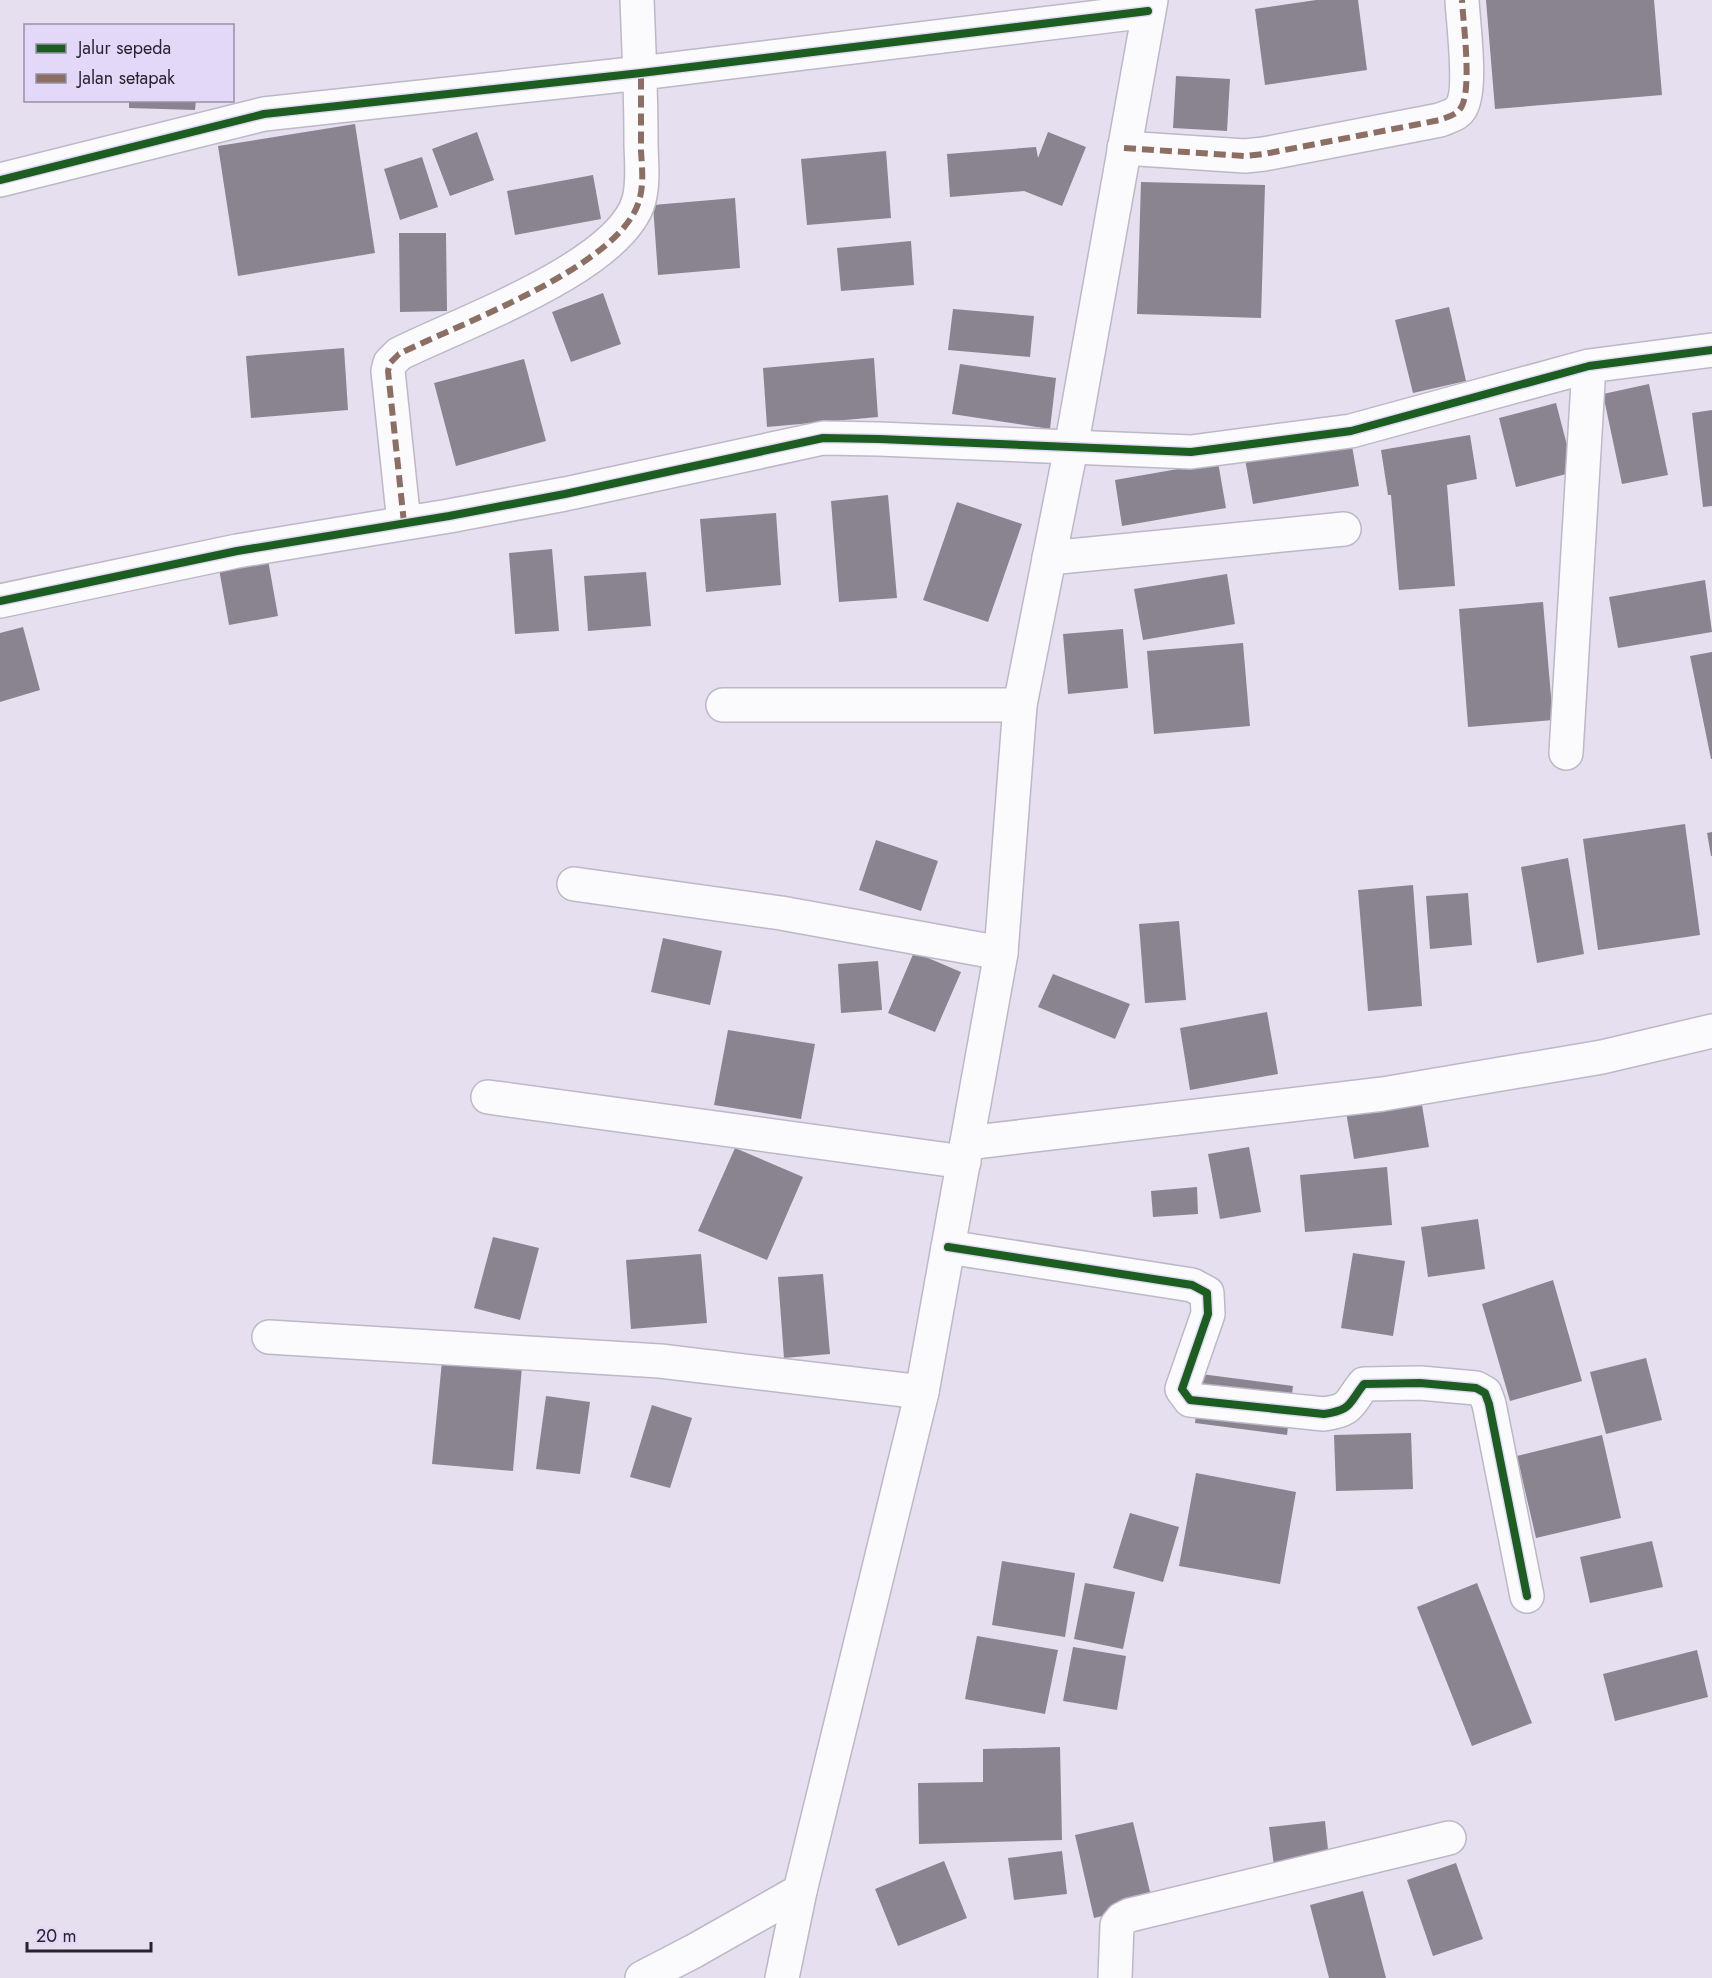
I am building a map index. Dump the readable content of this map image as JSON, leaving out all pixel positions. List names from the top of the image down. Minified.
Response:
{"legend":["Jalur sepeda","Jalan setapak"],"scale_bar":"20 m"}
